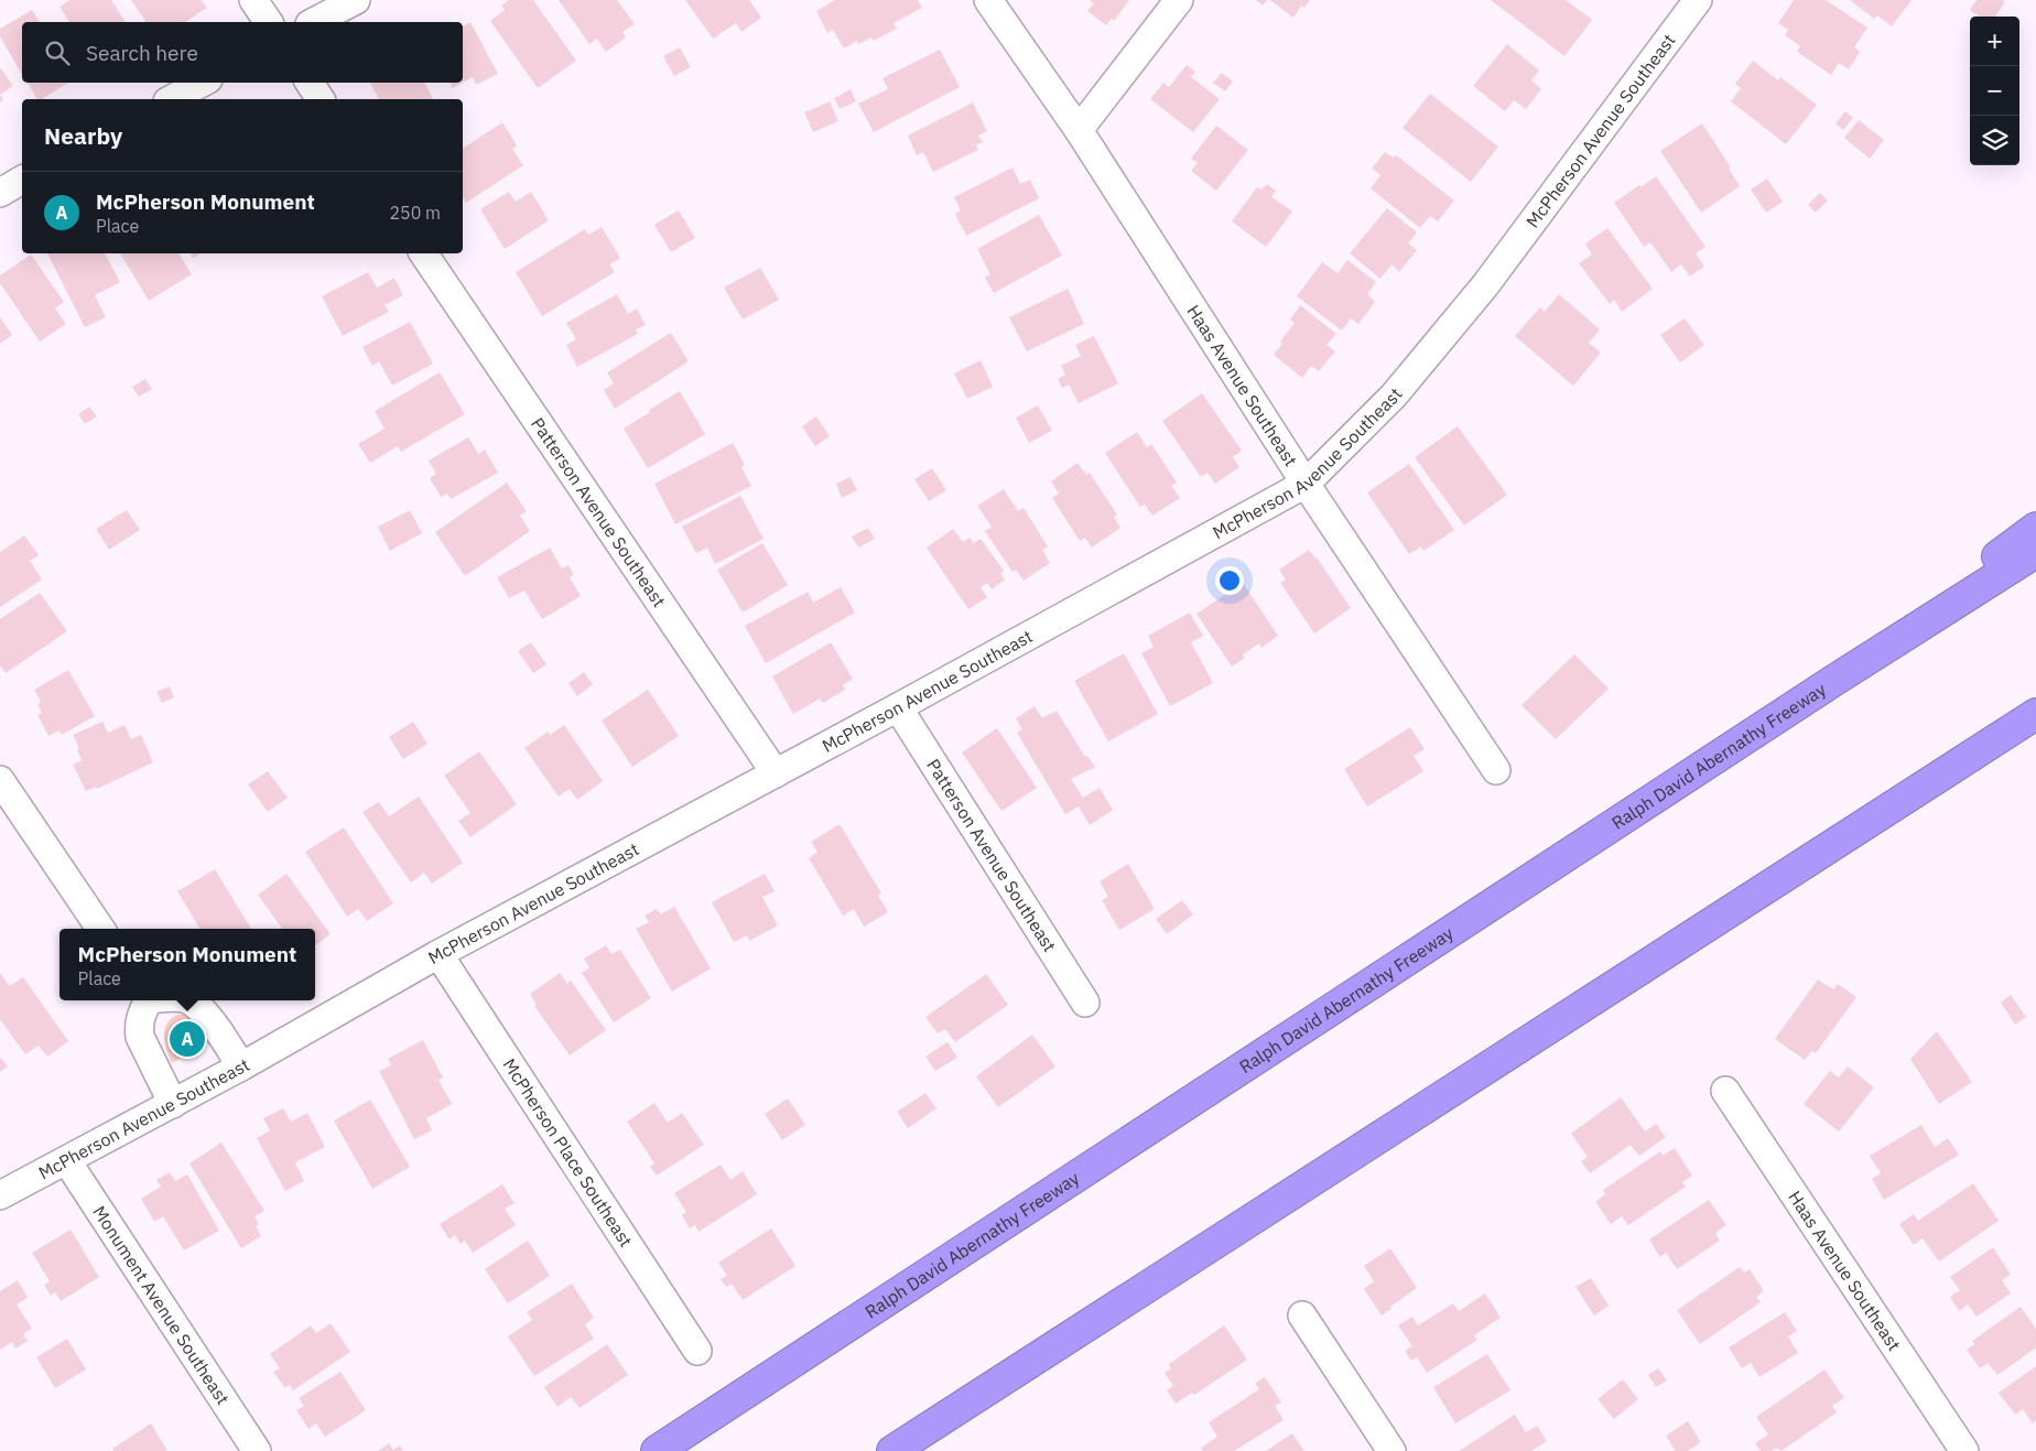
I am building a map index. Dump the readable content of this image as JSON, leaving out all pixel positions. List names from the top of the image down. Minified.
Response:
{"streets":{"highway":["Ralph David Abernathy Freeway"],"street":["McPherson Avenue Southeast","Haas Avenue Southeast","Patterson Avenue Southeast","McPherson Place Southeast","Monument Avenue Southeast"]},"crossings":[["McPherson Avenue Southeast","Haas Avenue Southeast"],["McPherson Avenue Southeast","Patterson Avenue Southeast"],["McPherson Avenue Southeast","McPherson Place Southeast"],["McPherson Avenue Southeast","Monument Avenue Southeast"]],"page":{"map_buttons":["+","−"],"search":"Search here","heading":"Nearby","list":[{"mark":"A","name":"McPherson Monument","note":"Place","value":"250 m"}],"popup":["McPherson Monument","Place"],"pins":"A"}}
